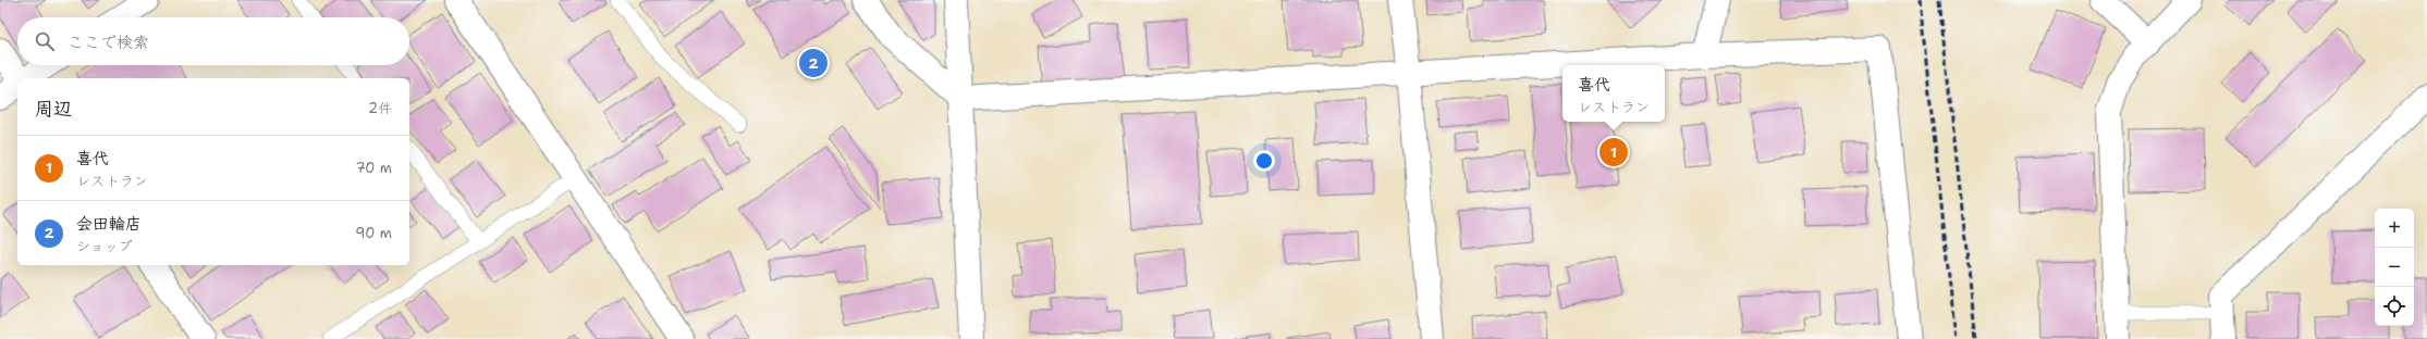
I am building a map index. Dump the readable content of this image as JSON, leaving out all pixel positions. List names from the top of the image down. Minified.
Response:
{"page":{"search":"ここで検索","pins":["2","1"],"popup":["喜代","レストラン"],"heading":["周辺","2件"],"list":[{"mark":"1","name":"喜代","note":"レストラン","value":"70 m"},{"mark":"2","name":"会田輪店","note":"ショップ","value":"90 m"}],"map_buttons":["+","−"]}}
